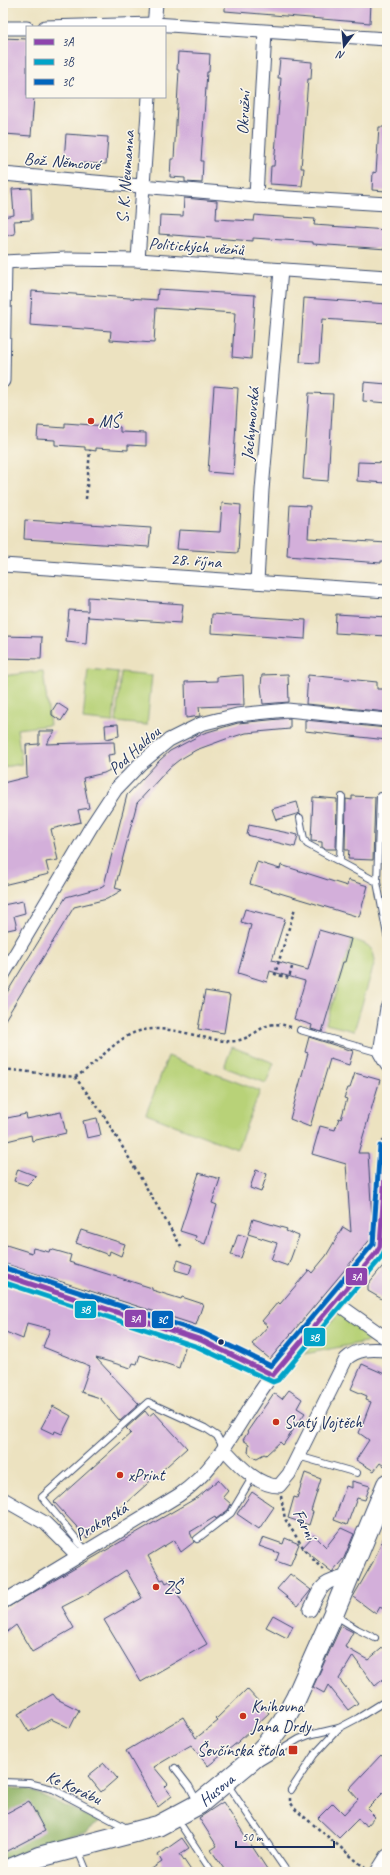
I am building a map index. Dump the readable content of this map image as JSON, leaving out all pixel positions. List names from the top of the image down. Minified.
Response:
{"streets":{"main road":["Husova"],"street":["Okružní","Bož. Němcové","S. K. Neumanna","Politických vězňů","Jáchymovská","28. října","Pod Haldou","Prokopská"],"lane":["Ke Korábu"],"path":["Farní"]},"crossings":[["Bož. Němcové","S. K. Neumanna"],["S. K. Neumanna","Politických vězňů"],["Politických vězňů","Jáchymovská"],["Jáchymovská","28. října"],["Ke Korábu","Husova"]],"places":{"other":["MŠ","Svatý Vojtěch","xPrint","ZŠ","Knihovna Jana Drdy"],"transit":["Ševčínská štola"]},"lines":["transit line 3A","transit line 3C","transit line 3B"],"legend":["3A","3B","3C"],"scale_bar":"50 m","north":"bottom"}
